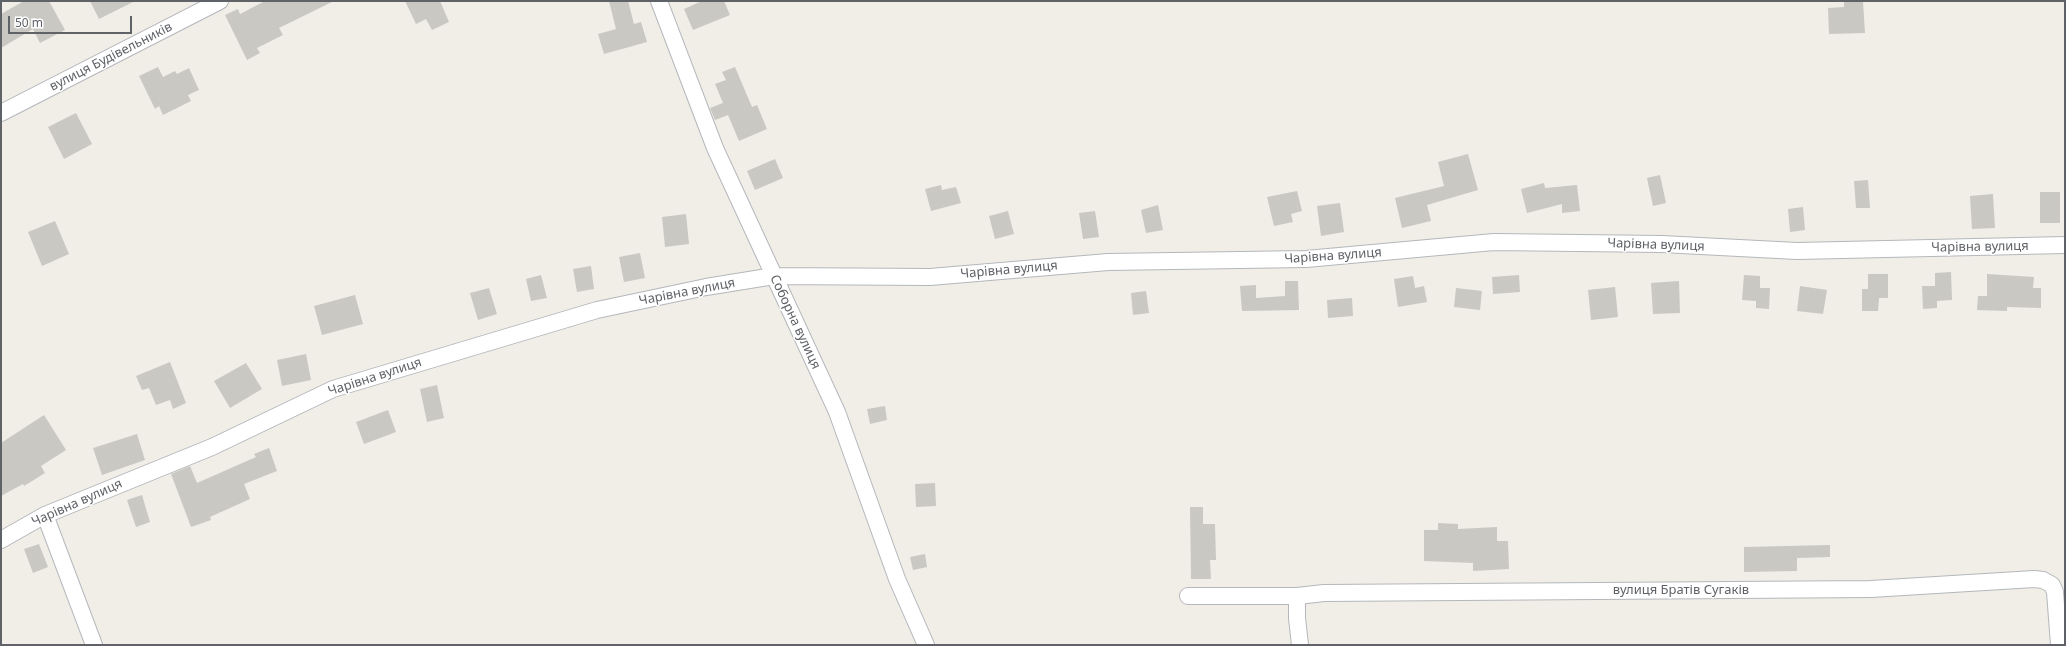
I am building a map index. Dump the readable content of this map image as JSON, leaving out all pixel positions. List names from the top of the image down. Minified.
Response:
{"streets":{"street":["вулиця Будівельників","Чарівна вулиця","Соборна вулиця","вулиця Братів Сугаків"]},"crossings":[["Чарівна вулиця","Соборна вулиця"]],"scale_bar":"50 m"}
